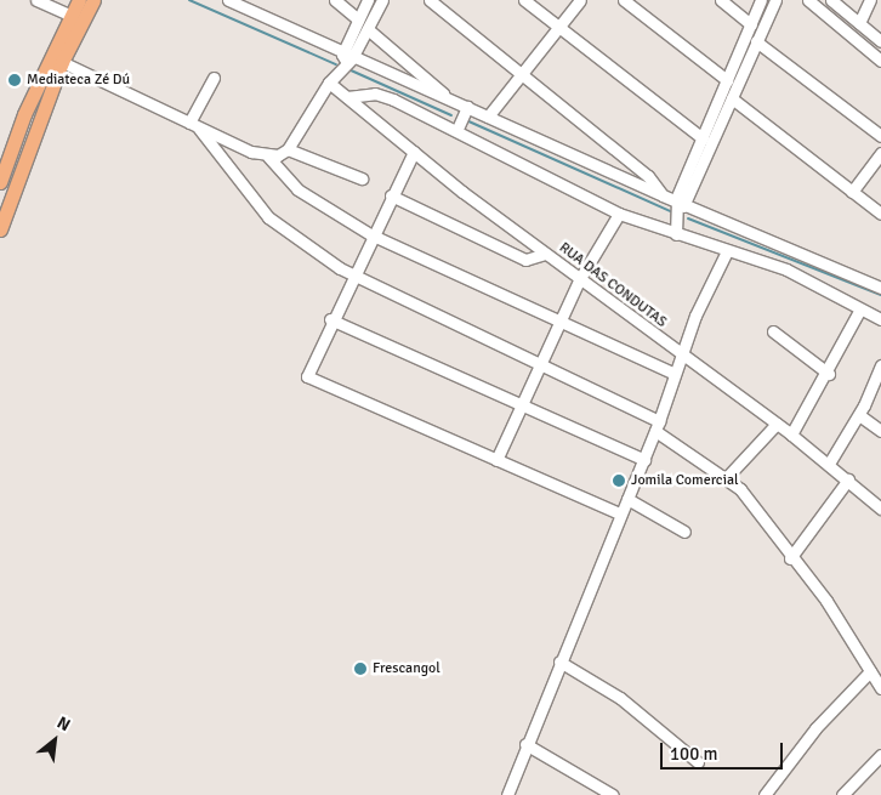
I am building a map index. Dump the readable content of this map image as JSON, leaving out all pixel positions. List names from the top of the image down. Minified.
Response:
{"streets":{"street":["RUA DAS CONDUTAS"]},"places":["Mediateca Zé Dú","Jomila Comercial","Frescangol"],"scale_bar":"100 m","north":"top right"}
